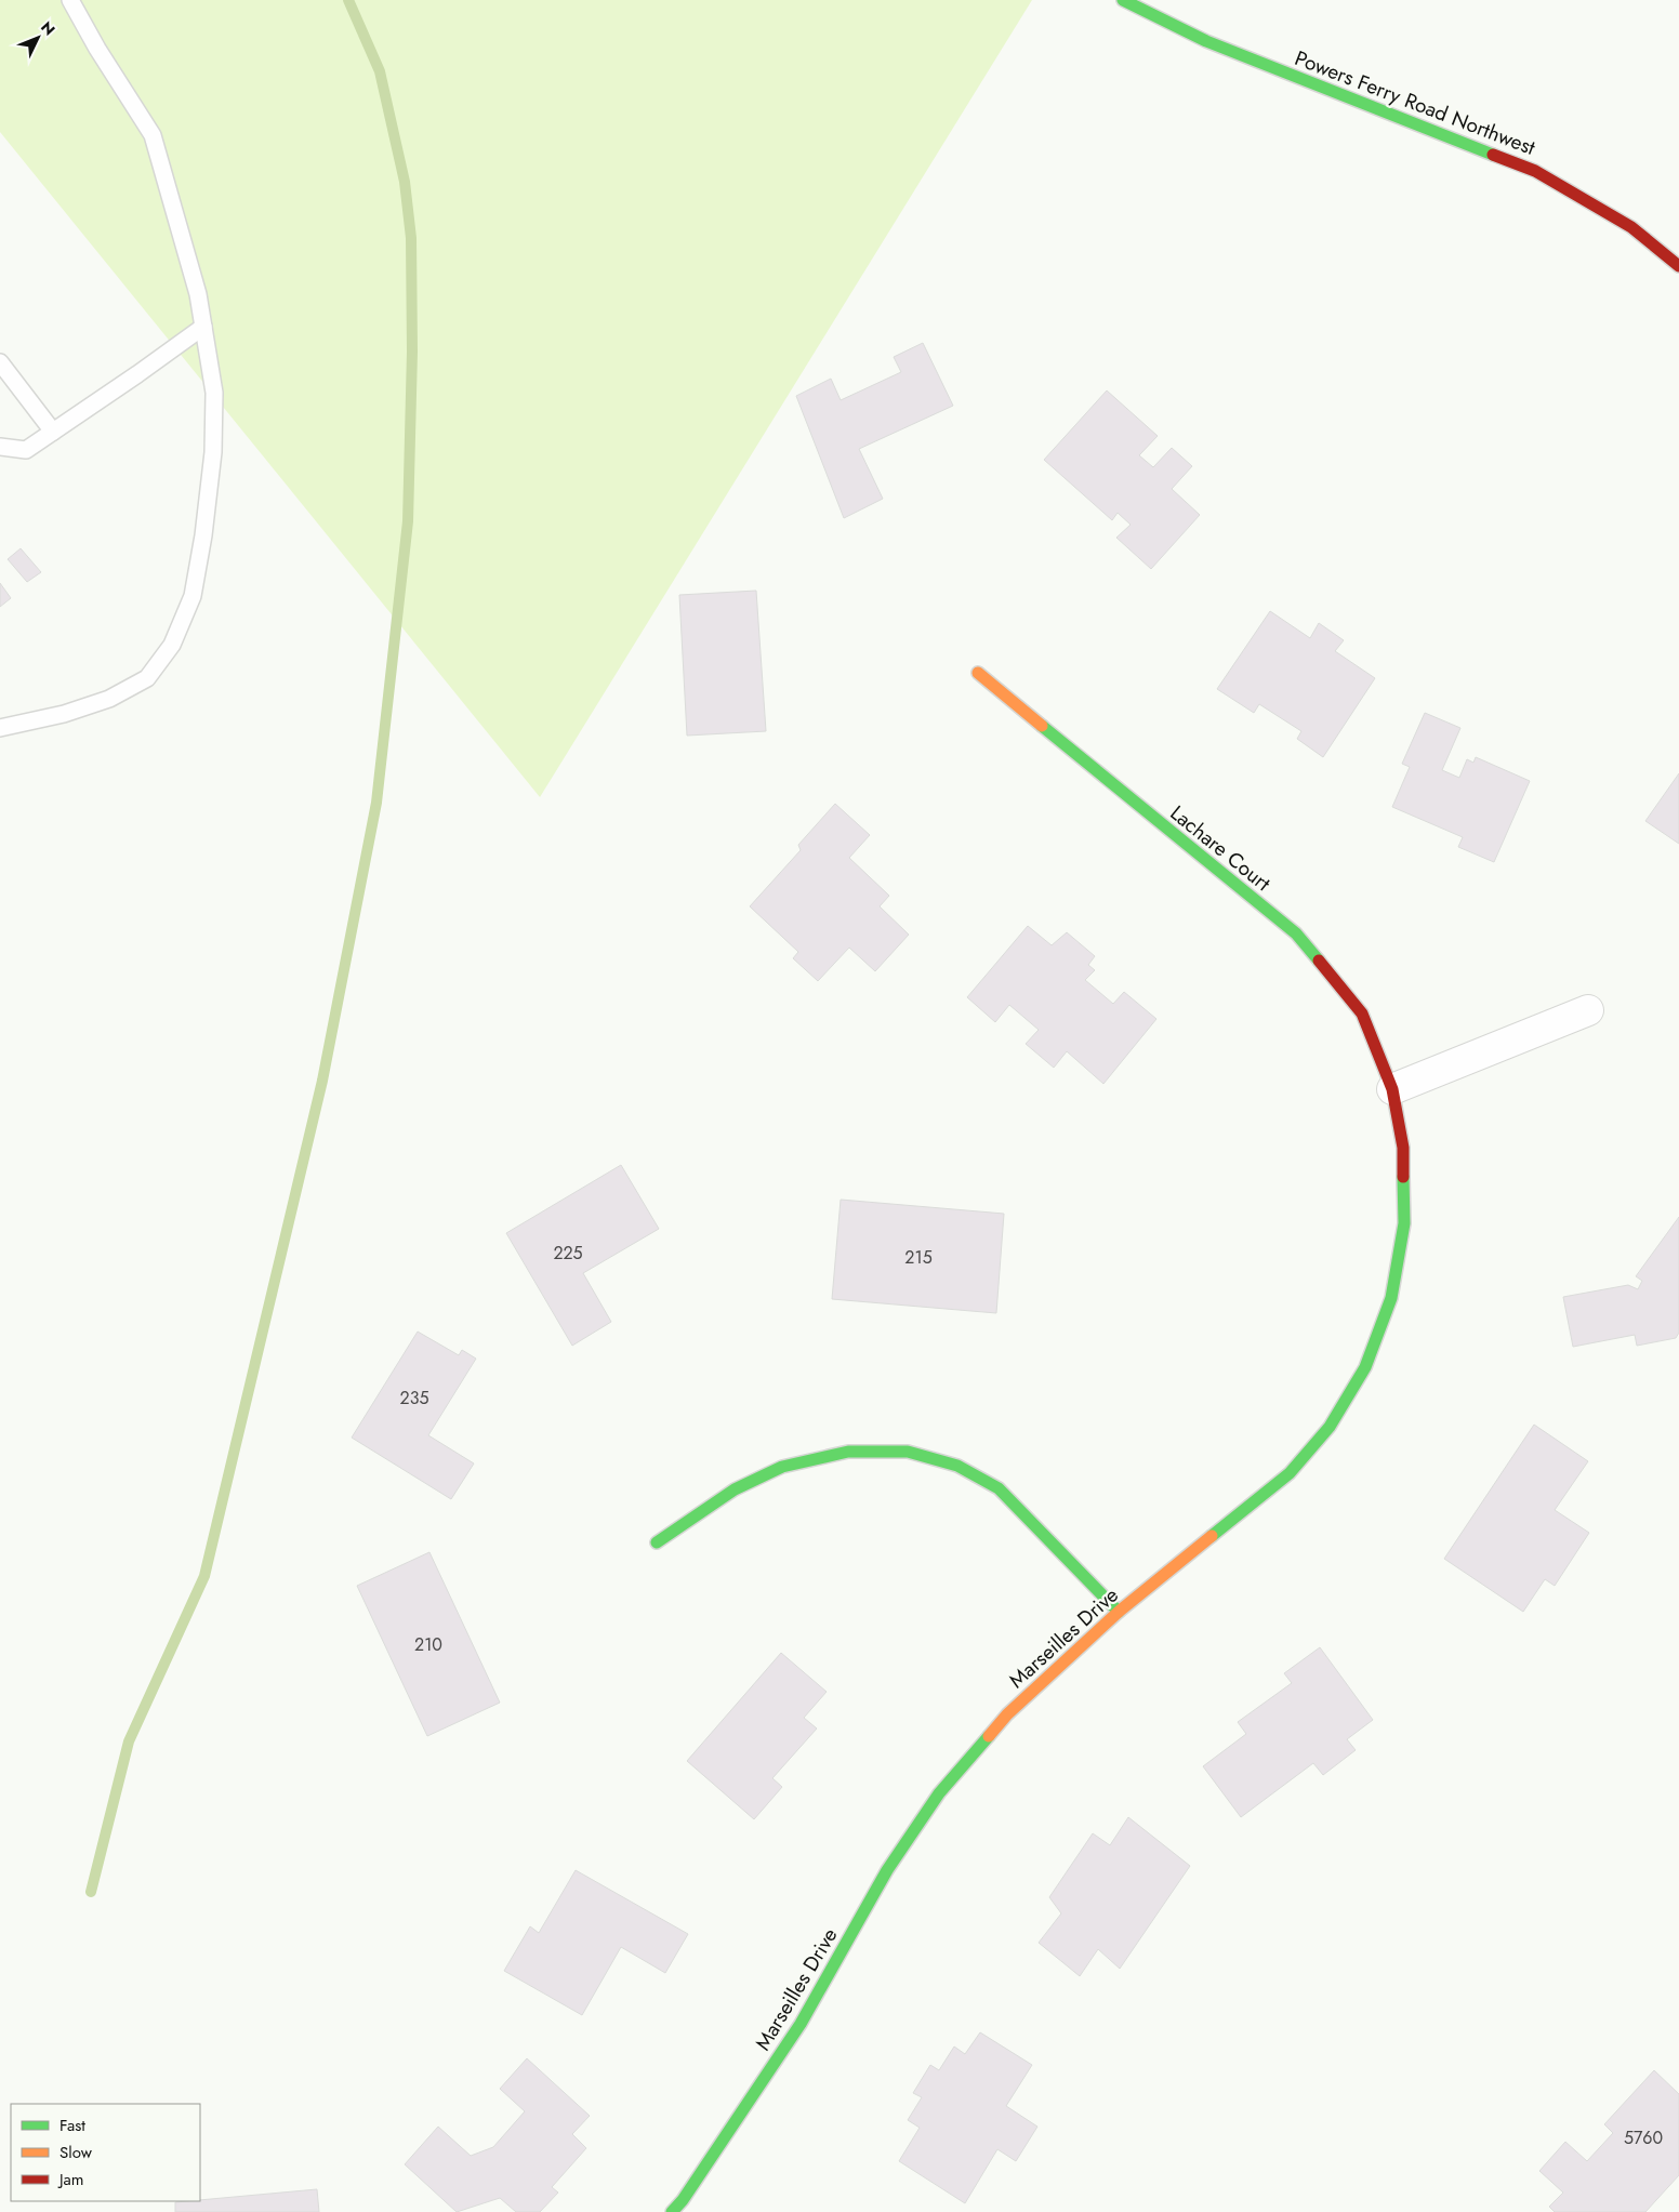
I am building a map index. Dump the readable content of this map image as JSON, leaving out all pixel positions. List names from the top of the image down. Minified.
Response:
{"streets":{"street":["Powers Ferry Road Northwest","Lachare Court","Marseilles Drive"]},"crossings":[["Lachare Court","Marseilles Drive"]],"house_numbers":["225","215","235","210","5760"],"legend":["Fast","Slow","Jam"],"north":"top right"}
